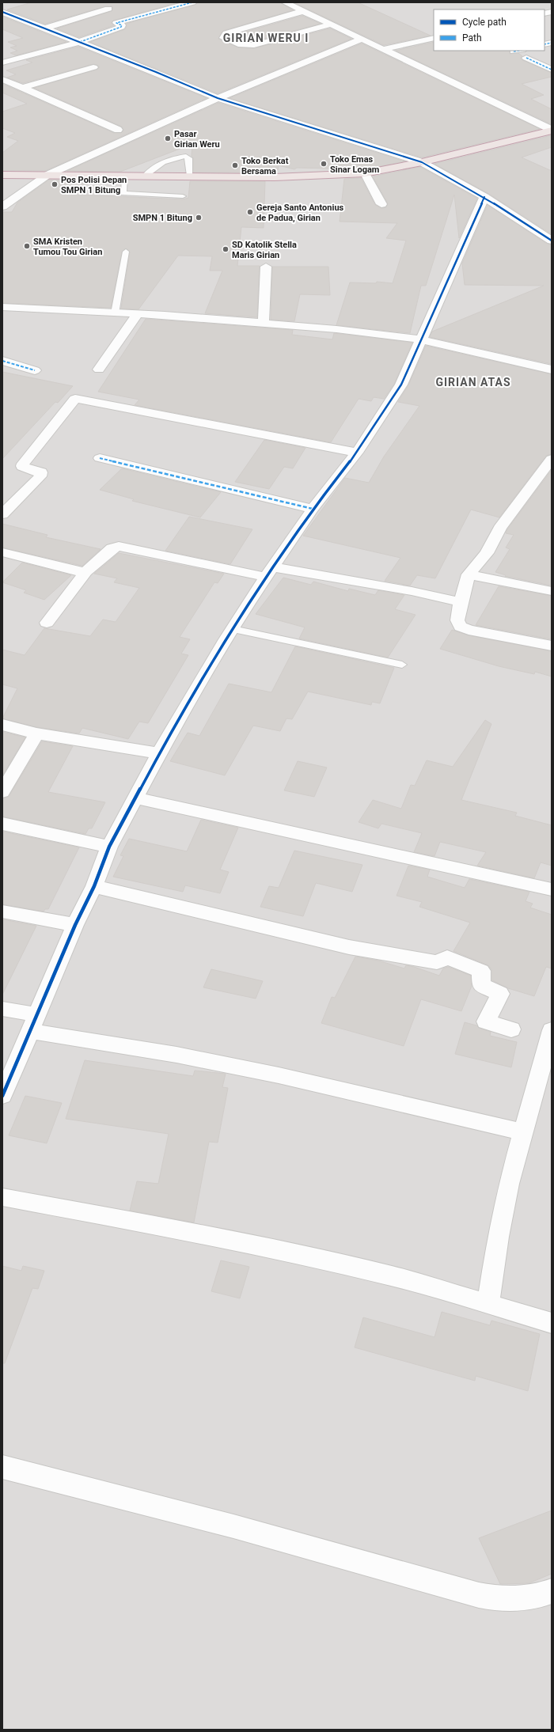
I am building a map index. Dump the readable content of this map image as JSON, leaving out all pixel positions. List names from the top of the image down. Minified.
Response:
{"districts":["GIRIAN WERU I","GIRIAN ATAS"],"places":["Pasar Girian Weru","Toko Emas Sinar Logam","Toko Berkat Bersama","Pos Polisi Depan SMPN 1 Bitung","Gereja Santo Antonius de Padua, Girian","SMPN 1 Bitung","SMA Kristen Tumou Tou Girian","SD Katolik Stella Maris Girian"],"legend":["Cycle path","Path"]}
